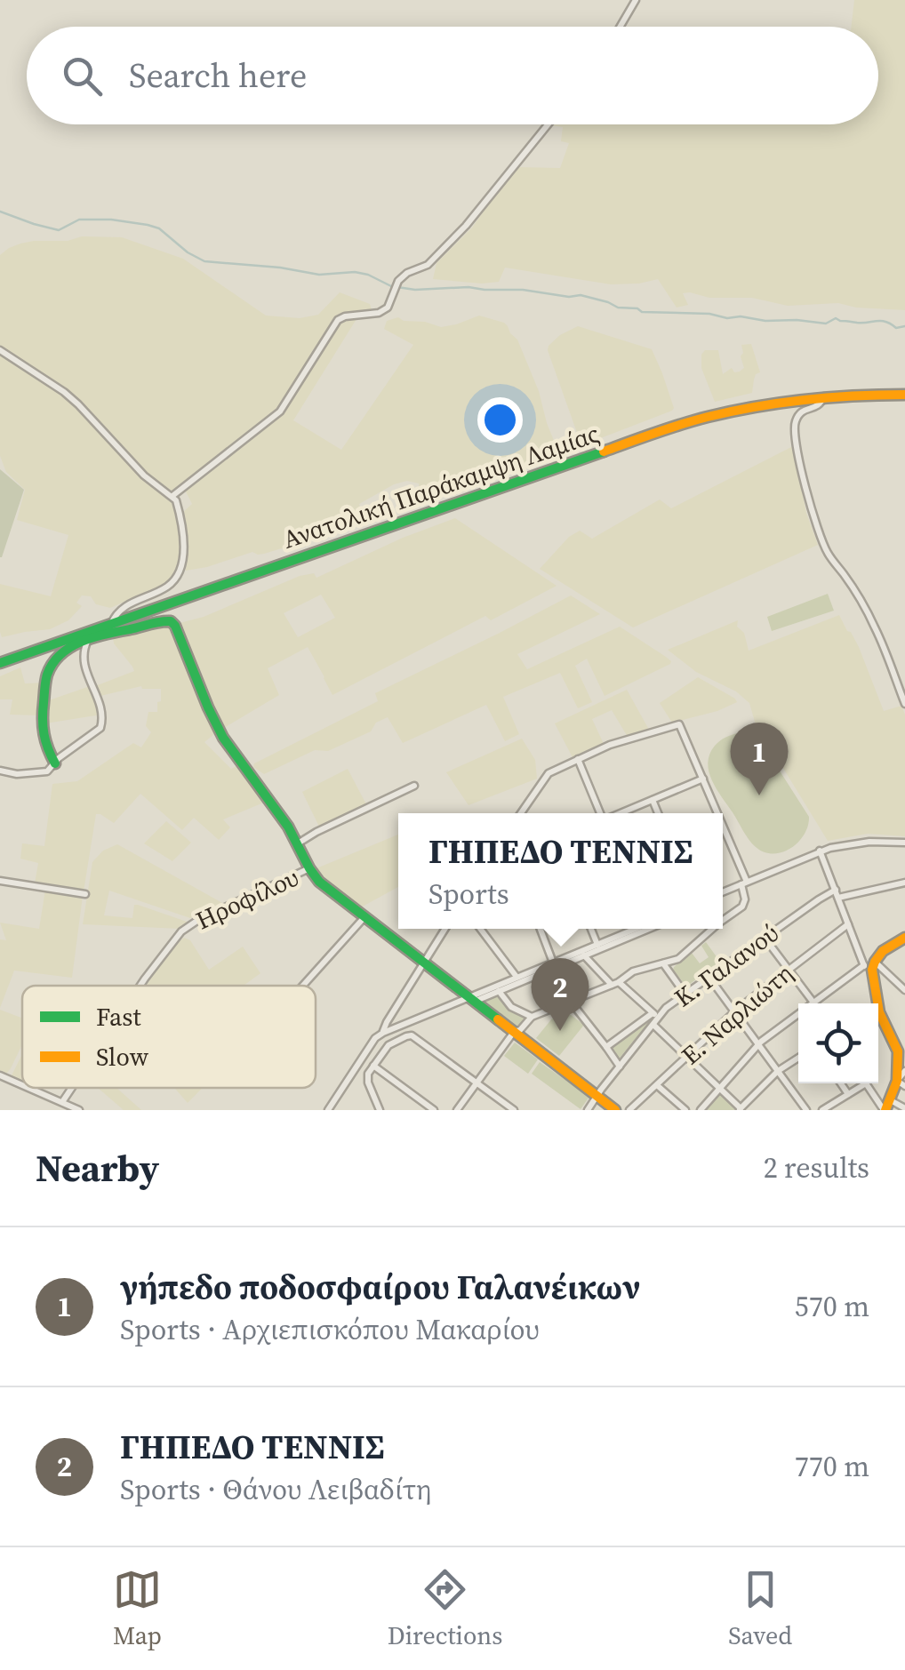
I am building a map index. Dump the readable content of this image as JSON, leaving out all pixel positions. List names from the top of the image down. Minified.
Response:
{"streets":{"street":["Ανατολική Παράκαμψη Λαμίας","Ηροφίλου","Κ. Γαλανού","Ε. Ναρλιώτη"]},"legend":["Fast","Slow"],"page":{"search":"Search here","pins":["1","2"],"popup":["ΓΗΠΕΔΟ ΤΕΝΝΙΣ","Sports"],"heading":["Nearby","2 results"],"list":[{"mark":"1","name":"γήπεδο ποδοσφαίρου Γαλανέικων","note":"Sports · Αρχιεπισκόπου Μακαρίου","value":"570 m"},{"mark":"2","name":"ΓΗΠΕΔΟ ΤΕΝΝΙΣ","note":"Sports · Θάνου Λειβαδίτη","value":"770 m"}],"nav":["Map","Directions","Saved"]}}
